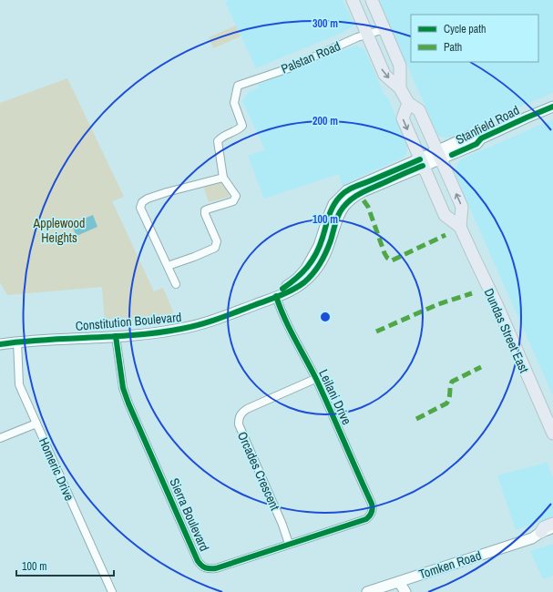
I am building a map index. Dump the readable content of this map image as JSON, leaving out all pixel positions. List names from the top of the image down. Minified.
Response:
{"streets":{"main road":["Dundas Street East"],"street":["Palstan Road","Stanfield Road","Constitution Boulevard","Leilani Drive","Homeric Drive","Orcades Crescent","Sierra Boulevard","Tomken Road"]},"crossings":[["Stanfield Road","Constitution Boulevard"],["Stanfield Road","Dundas Street East"],["Constitution Boulevard","Dundas Street East"],["Constitution Boulevard","Leilani Drive"],["Constitution Boulevard","Homeric Drive"],["Constitution Boulevard","Sierra Boulevard"],["Leilani Drive","Orcades Crescent"],["Leilani Drive","Sierra Boulevard"],["Orcades Crescent","Sierra Boulevard"]],"parks":["Applewood Heights"],"legend":["Cycle path","Path"],"scale_bar":"100 m","rings":["300 m","200 m","100 m"]}
